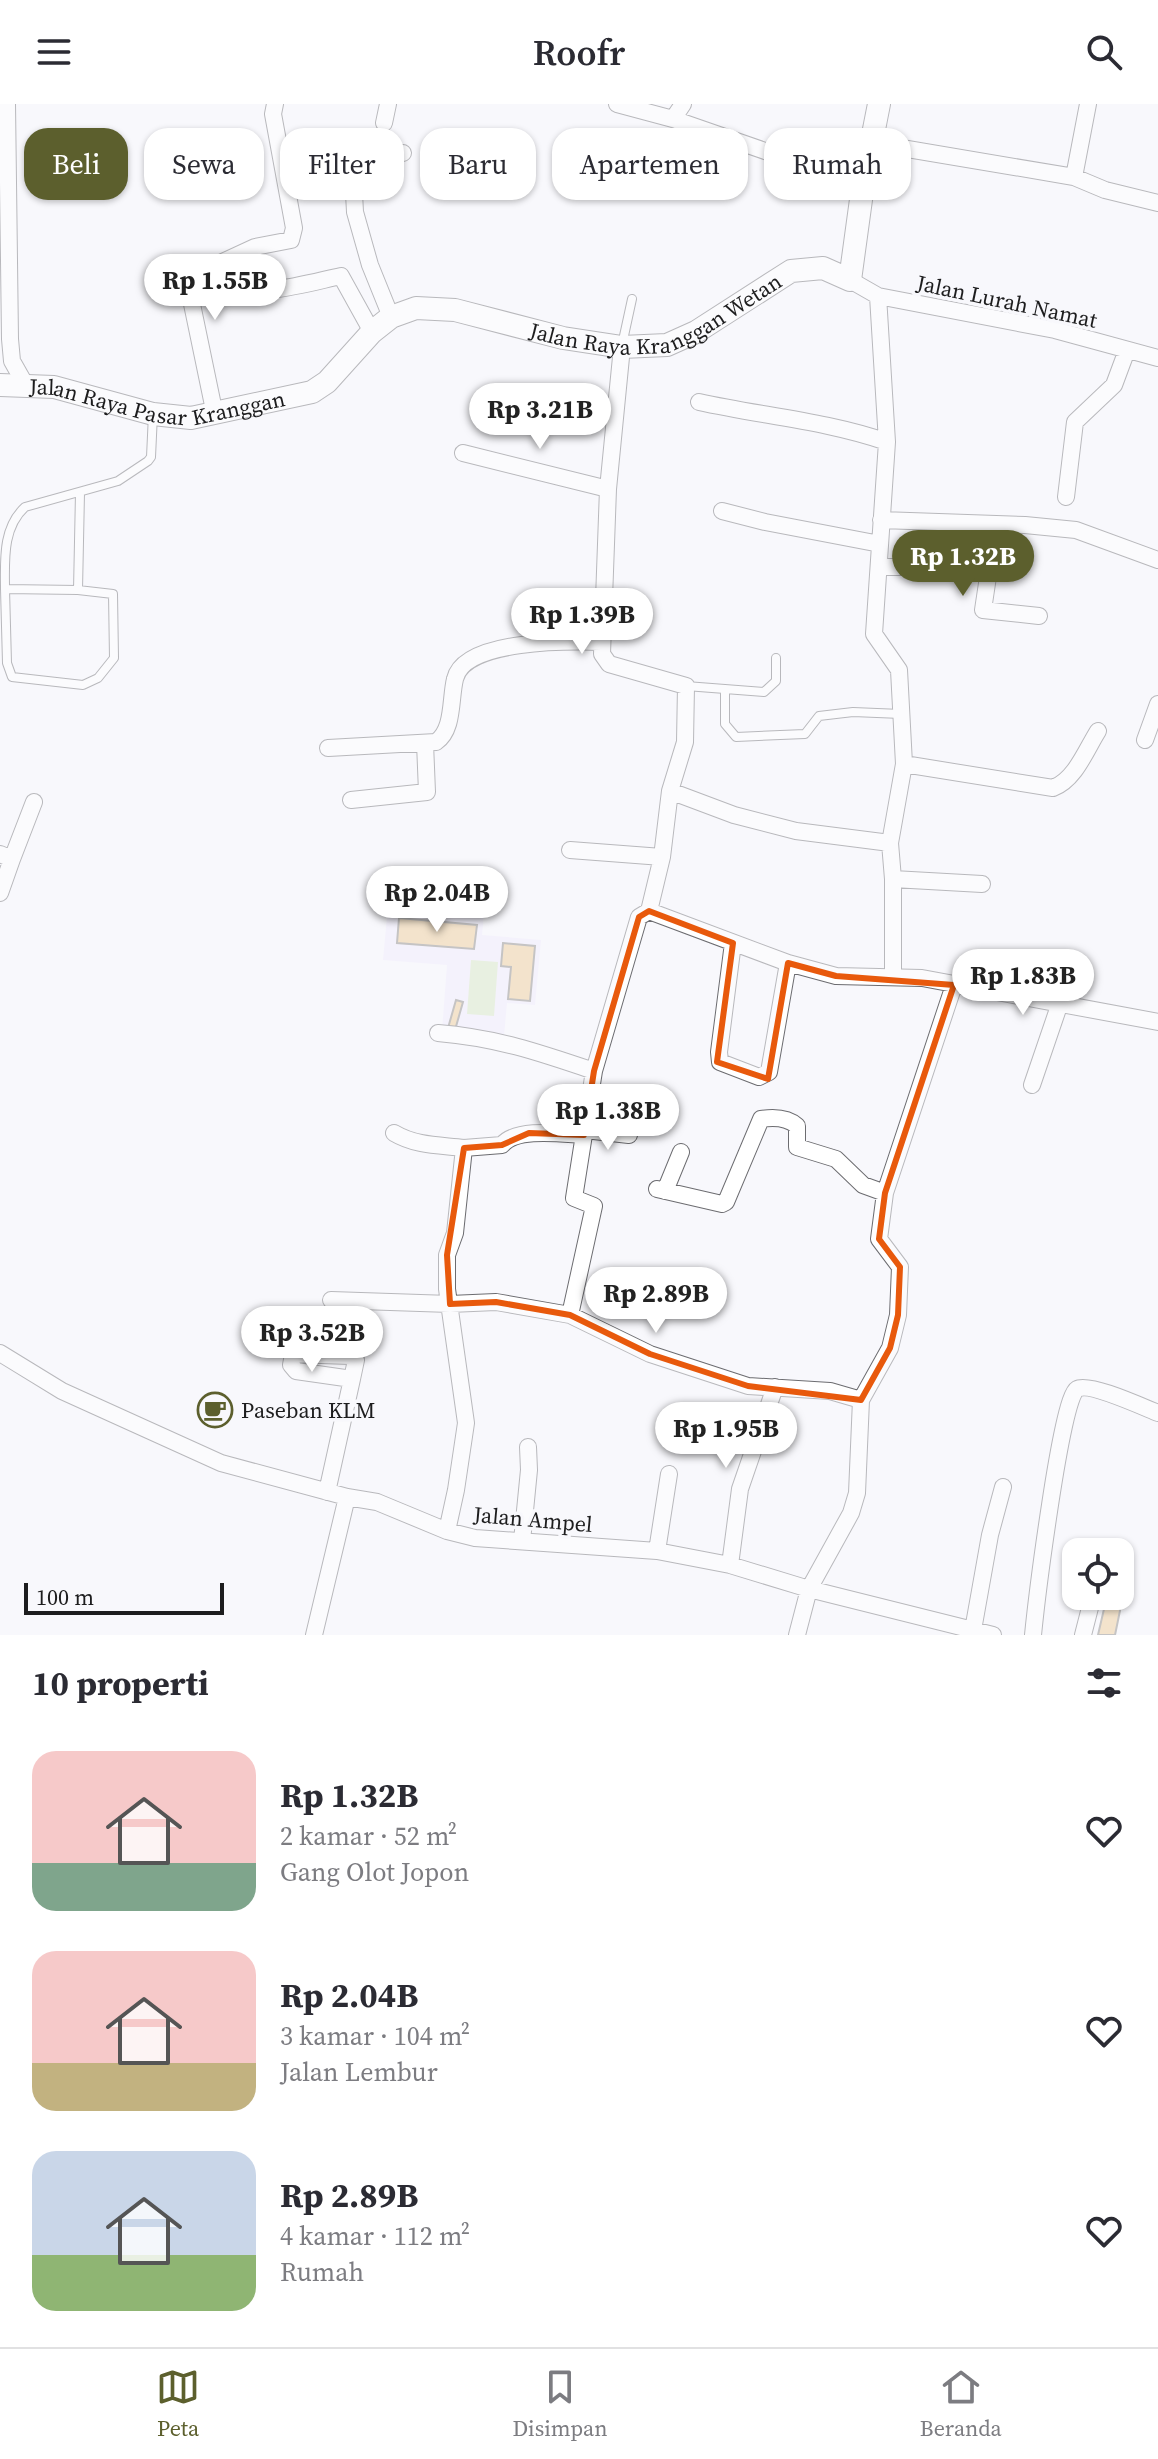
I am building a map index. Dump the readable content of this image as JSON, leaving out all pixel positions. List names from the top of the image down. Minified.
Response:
{"streets":{"main road":["Jalan Raya Kranggan Wetan","Jalan Raya Pasar Kranggan"],"street":["Jalan Lurah Namat","Jalan Ampel"]},"crossings":[["Jalan Raya Kranggan Wetan","Jalan Lurah Namat"],["Jalan Raya Kranggan Wetan","Jalan Raya Pasar Kranggan"]],"places":{"cafe":["Paseban KLM"]},"scale_bar":"100 m","page":{"header":"Roofr","chip":["Beli","Sewa","Filter","Baru","Apartemen","Rumah"],"price":["Rp 1.55B","Rp 3.21B","Rp 1.32B","Rp 1.39B","Rp 2.04B","Rp 1.83B","Rp 1.38B","Rp 2.89B","Rp 3.52B","Rp 1.95B"],"scale":"100 m","heading":"10 properti","list":[{"name":"Rp 1.32B","note":"2 kamar · 52 m² · Gang Olot Jopon"},{"name":"Rp 2.04B","note":"3 kamar · 104 m² · Jalan Lembur"},{"name":"Rp 2.89B","note":"4 kamar · 112 m² · Rumah"}],"tabs":["Peta","Disimpan","Beranda"]}}
